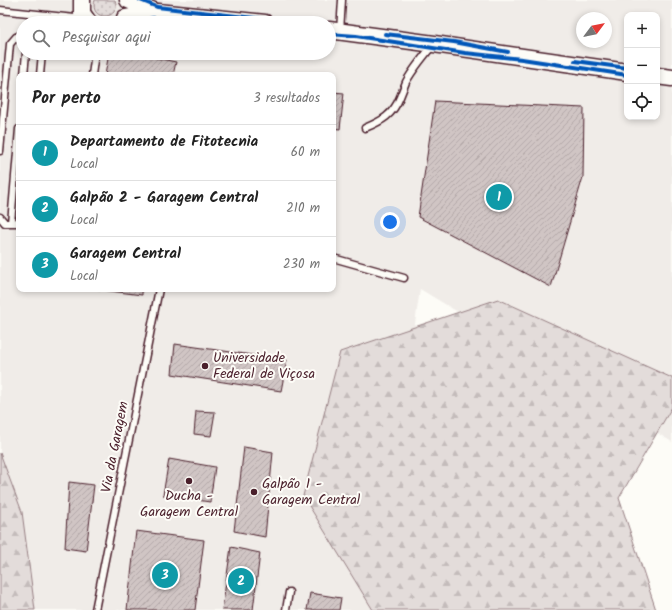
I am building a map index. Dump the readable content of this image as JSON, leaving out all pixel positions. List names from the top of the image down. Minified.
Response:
{"streets":{"lane":["Via da Garagem"]},"places":["Universidade Federal de Viçosa","Ducha - Garagem Central","Galpão 1 - Garagem Central"],"north":"top right","page":{"map_buttons":["+","−"],"search":"Pesquisar aqui","heading":["Por perto","3 resultados"],"list":[{"mark":"1","name":"Departamento de Fitotecnia","note":"Local","value":"60 m"},{"mark":"2","name":"Galpão 2 - Garagem Central","note":"Local","value":"210 m"},{"mark":"3","name":"Garagem Central","note":"Local","value":"230 m"}],"pins":["1","3","2"]}}
